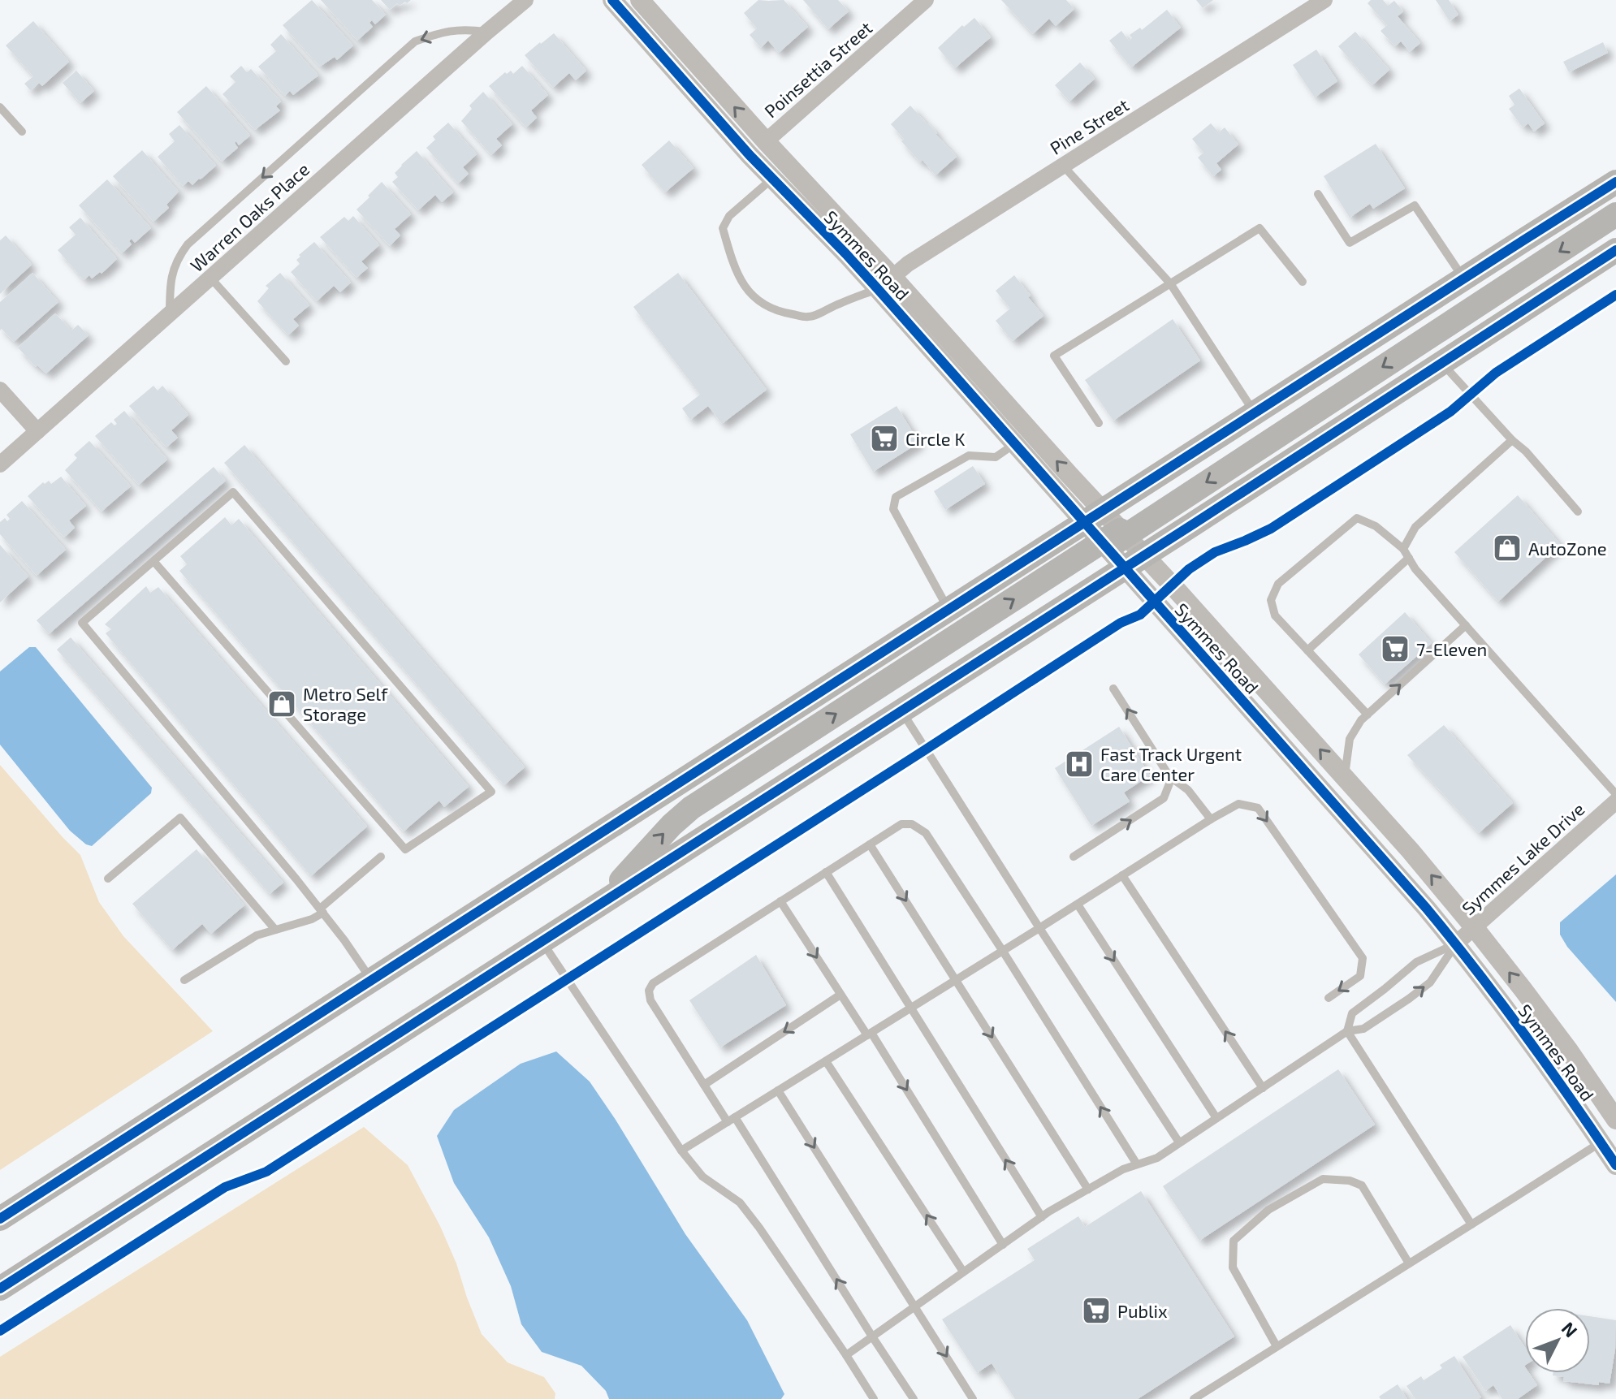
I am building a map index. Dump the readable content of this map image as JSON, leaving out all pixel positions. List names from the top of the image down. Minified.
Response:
{"streets":{"street":["Poinsettia Street","Pine Street","Warren Oaks Place","Symmes Road","Symmes Lake Drive"]},"crossings":[["Poinsettia Street","Symmes Road"],["Pine Street","Symmes Road"],["Symmes Road","Symmes Lake Drive"]],"places":{"supermarket":["Circle K","7-Eleven","Publix"],"shop":["AutoZone","Metro Self Storage"],"hospital":["Fast Track Urgent Care Center"]},"north":"top right"}
